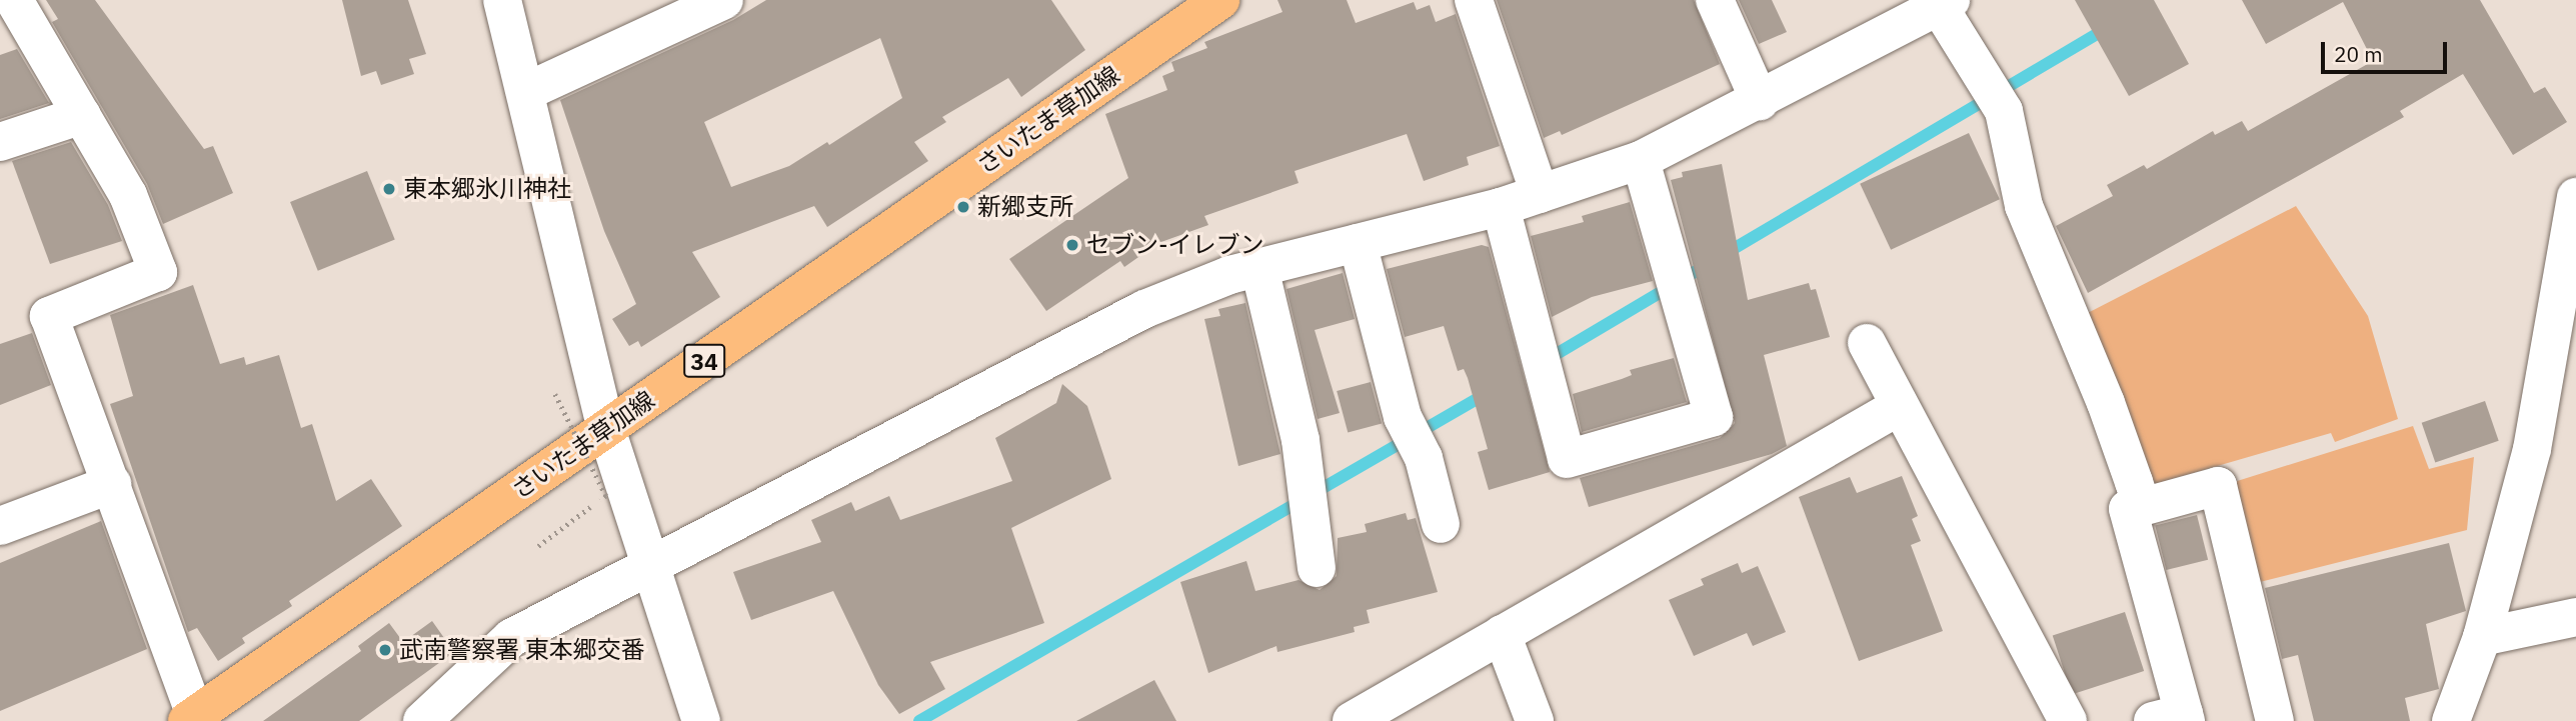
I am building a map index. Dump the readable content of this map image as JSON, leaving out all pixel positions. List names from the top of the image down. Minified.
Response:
{"streets":{"main road":["さいたま草加線","34"]},"places":["東本郷氷川神社","新郷支所","セブン-イレブン","武南警察署 東本郷交番"],"scale_bar":"20 m"}
